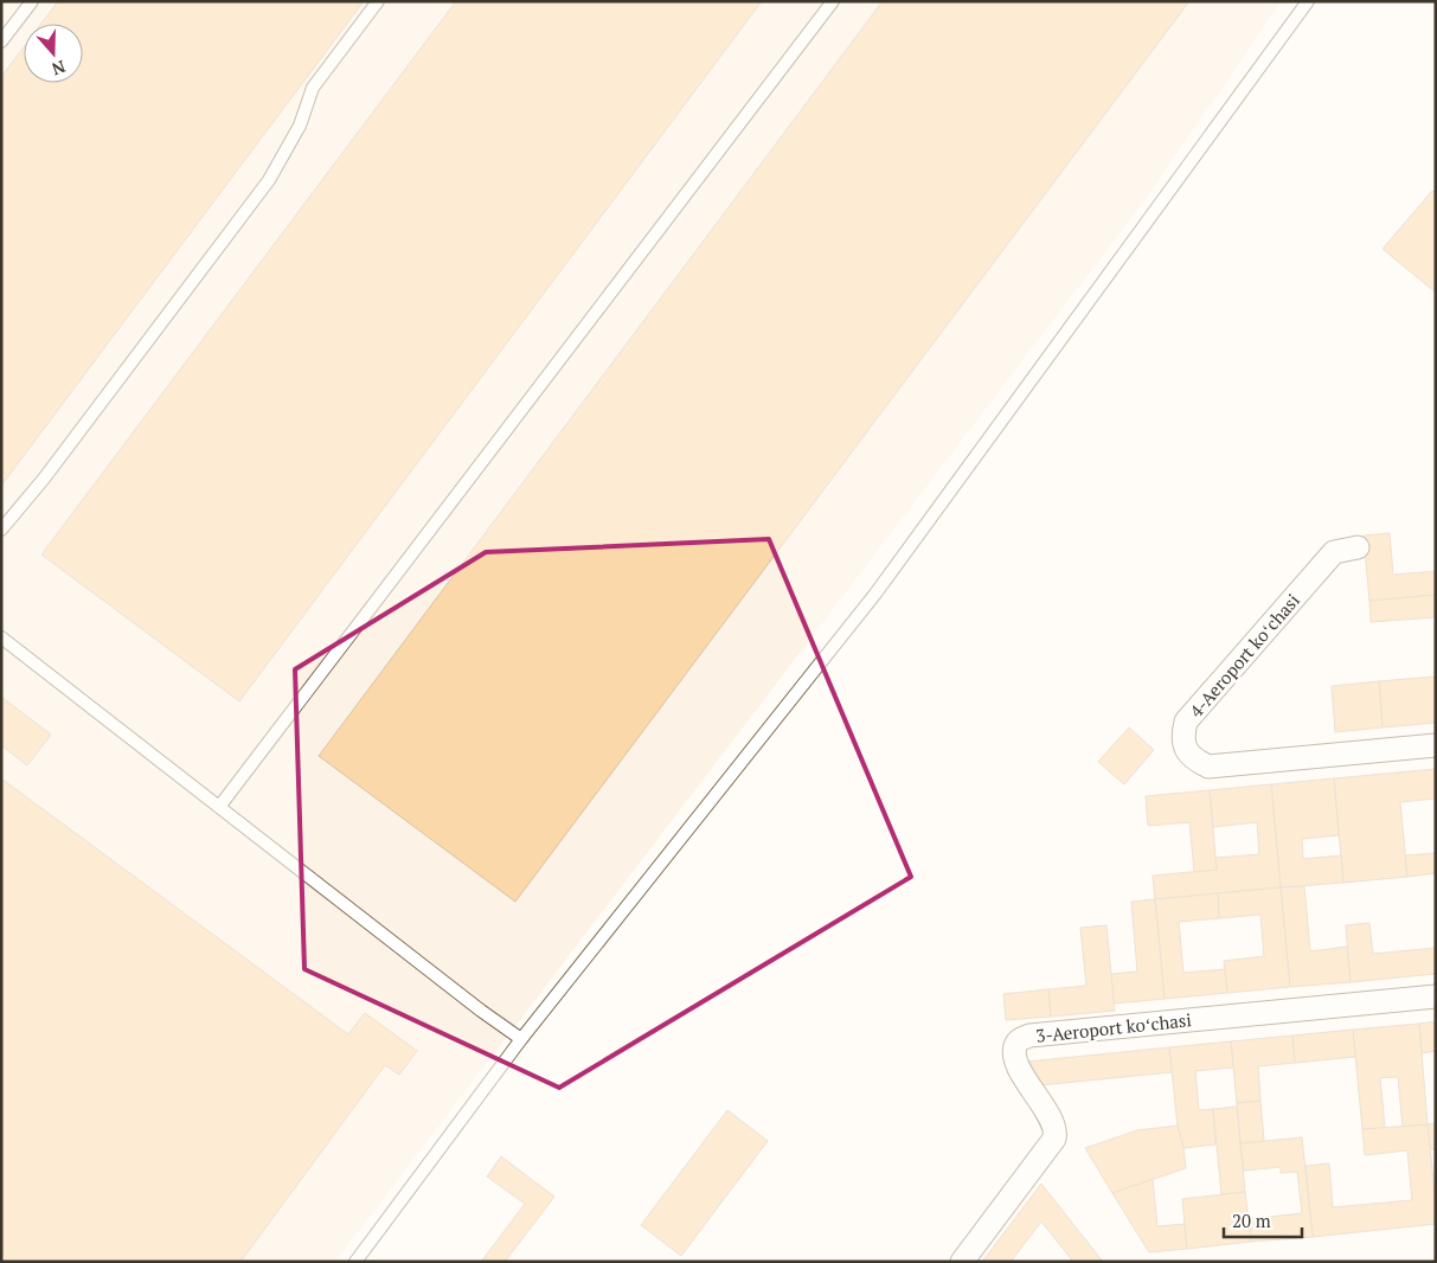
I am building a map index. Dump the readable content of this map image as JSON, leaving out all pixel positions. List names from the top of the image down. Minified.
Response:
{"streets":{"street":["4-Aeroport koʻchasi","3-Aeroport koʻchasi"]},"scale_bar":"20 m","north":"bottom"}
